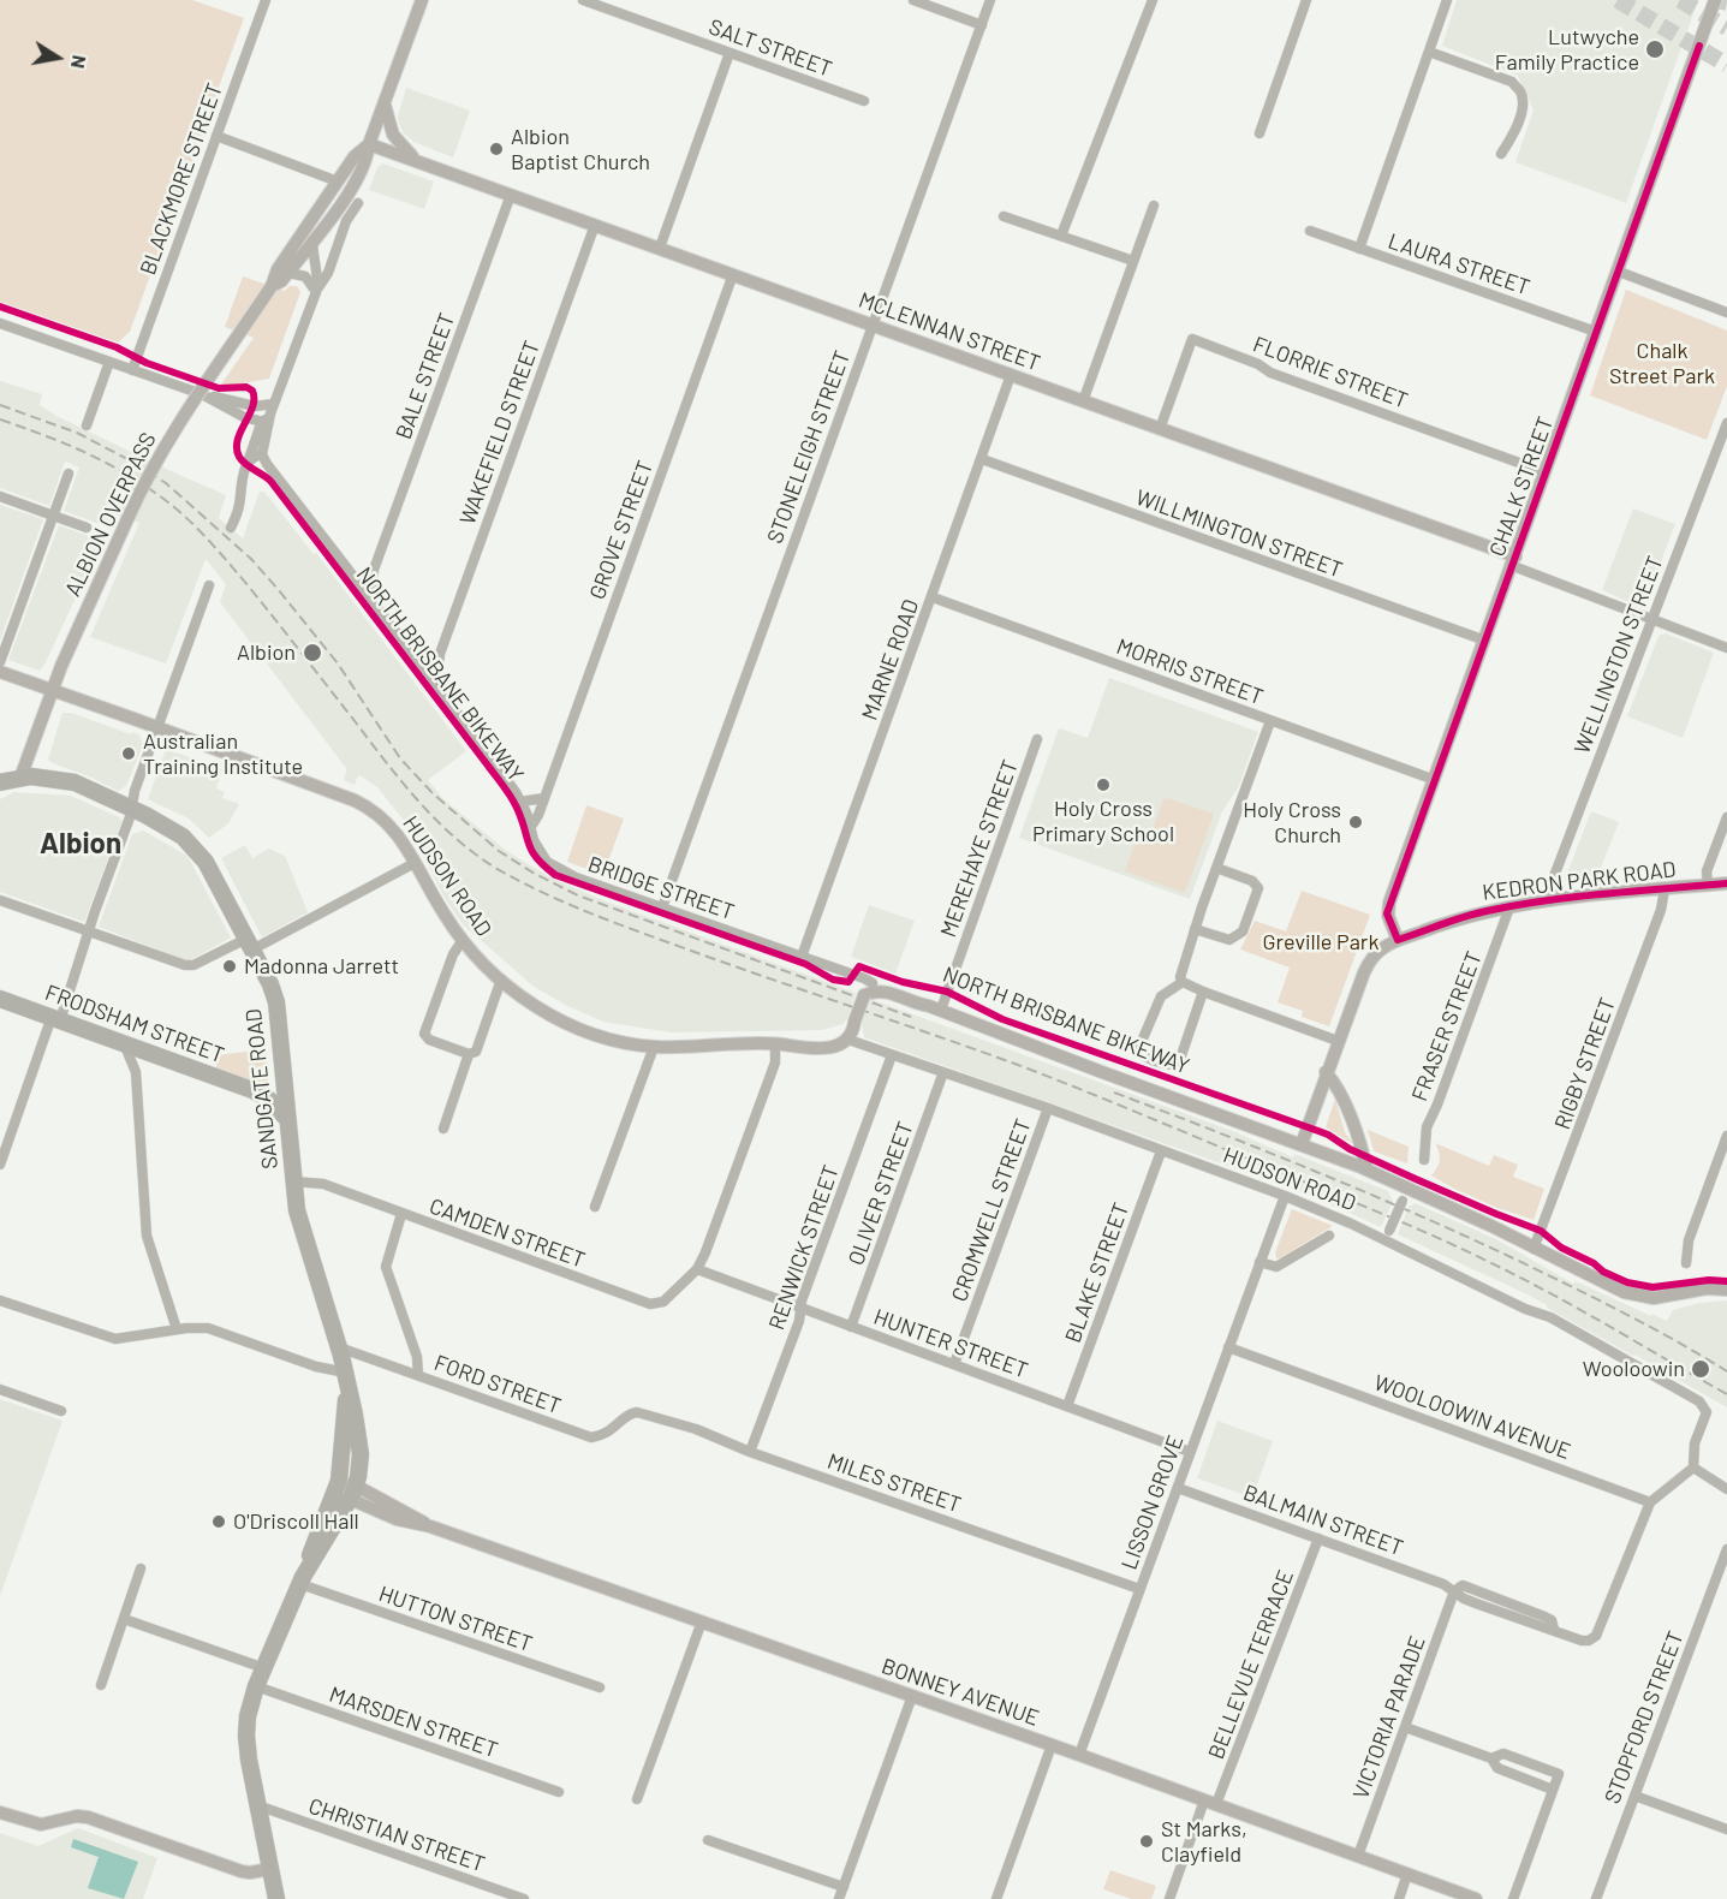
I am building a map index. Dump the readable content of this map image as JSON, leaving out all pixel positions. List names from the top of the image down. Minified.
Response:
{"streets":{"highway":["FRODSHAM STREET","SANDGATE ROAD"],"street":["SALT STREET","BLACKMORE STREET","LAURA STREET","MCLENNAN STREET","FLORRIE STREET","BALE STREET","WAKEFIELD STREET","STONELEIGH STREET","CHALK STREET","ALBION OVERPASS","GROVE STREET","WILLMINGTON STREET","WELLINGTON STREET","MARNE ROAD","MORRIS STREET","MEREHAYE STREET","HUDSON ROAD","KEDRON PARK ROAD","BRIDGE STREET","FRASER STREET","RIGBY STREET","OLIVER STREET","CROMWELL STREET","CAMDEN STREET","RENWICK STREET","BLAKE STREET","HUNTER STREET","FORD STREET","WOOLOOWIN AVENUE","MILES STREET","LISSON GROVE","BALMAIN STREET","HUTTON STREET","BELLEVUE TERRACE","BONNEY AVENUE","VICTORIA PARADE","STOPFORD STREET","MARSDEN STREET","CHRISTIAN STREET"],"cycle path":["NORTH BRISBANE BIKEWAY"]},"crossings":[["LAURA STREET","CHALK STREET"],["MCLENNAN STREET","FLORRIE STREET"],["MCLENNAN STREET","BALE STREET"],["MCLENNAN STREET","WAKEFIELD STREET"],["MCLENNAN STREET","STONELEIGH STREET"],["MCLENNAN STREET","CHALK STREET"],["MCLENNAN STREET","ALBION OVERPASS"],["MCLENNAN STREET","GROVE STREET"],["MCLENNAN STREET","MARNE ROAD"],["FLORRIE STREET","CHALK STREET"],["BALE STREET","BRIDGE STREET"],["WAKEFIELD STREET","BRIDGE STREET"],["STONELEIGH STREET","BRIDGE STREET"],["CHALK STREET","WILLMINGTON STREET"],["CHALK STREET","MORRIS STREET"],["CHALK STREET","KEDRON PARK ROAD"],["ALBION OVERPASS","HUDSON ROAD"],["ALBION OVERPASS","SANDGATE ROAD"],["GROVE STREET","BRIDGE STREET"],["WILLMINGTON STREET","MARNE ROAD"],["WELLINGTON STREET","KEDRON PARK ROAD"],["MARNE ROAD","MORRIS STREET"],["MARNE ROAD","BRIDGE STREET"],["MEREHAYE STREET","BRIDGE STREET"],["HUDSON ROAD","OLIVER STREET"],["HUDSON ROAD","CROMWELL STREET"],["HUDSON ROAD","RENWICK STREET"],["HUDSON ROAD","BLAKE STREET"],["HUDSON ROAD","LISSON GROVE"],["KEDRON PARK ROAD","FRASER STREET"],["KEDRON PARK ROAD","RIGBY STREET"],["BRIDGE STREET","RIGBY STREET"],["FRODSHAM STREET","SANDGATE ROAD"],["SANDGATE ROAD","CAMDEN STREET"],["SANDGATE ROAD","FORD STREET"],["SANDGATE ROAD","HUTTON STREET"],["SANDGATE ROAD","BONNEY AVENUE"],["SANDGATE ROAD","MARSDEN STREET"],["SANDGATE ROAD","CHRISTIAN STREET"],["OLIVER STREET","HUNTER STREET"],["CROMWELL STREET","HUNTER STREET"],["CAMDEN STREET","HUNTER STREET"],["RENWICK STREET","HUNTER STREET"],["RENWICK STREET","MILES STREET"],["BLAKE STREET","HUNTER STREET"],["HUNTER STREET","LISSON GROVE"],["FORD STREET","MILES STREET"],["WOOLOOWIN AVENUE","LISSON GROVE"],["WOOLOOWIN AVENUE","BALMAIN STREET"],["MILES STREET","LISSON GROVE"],["LISSON GROVE","BALMAIN STREET"],["LISSON GROVE","BONNEY AVENUE"],["BALMAIN STREET","BELLEVUE TERRACE"],["BALMAIN STREET","VICTORIA PARADE"],["BELLEVUE TERRACE","BONNEY AVENUE"],["BONNEY AVENUE","VICTORIA PARADE"]],"districts":["Albion"],"parks":["Chalk Street Park","Greville Park"],"places":["Lutwyche Family Practice","Albion Baptist Church","Albion","Australian Training Institute","Holy Cross Primary School","Holy Cross Church","Madonna Jarrett","Wooloowin","O'Driscoll Hall","St Marks, Clayfield"],"north":"right"}
